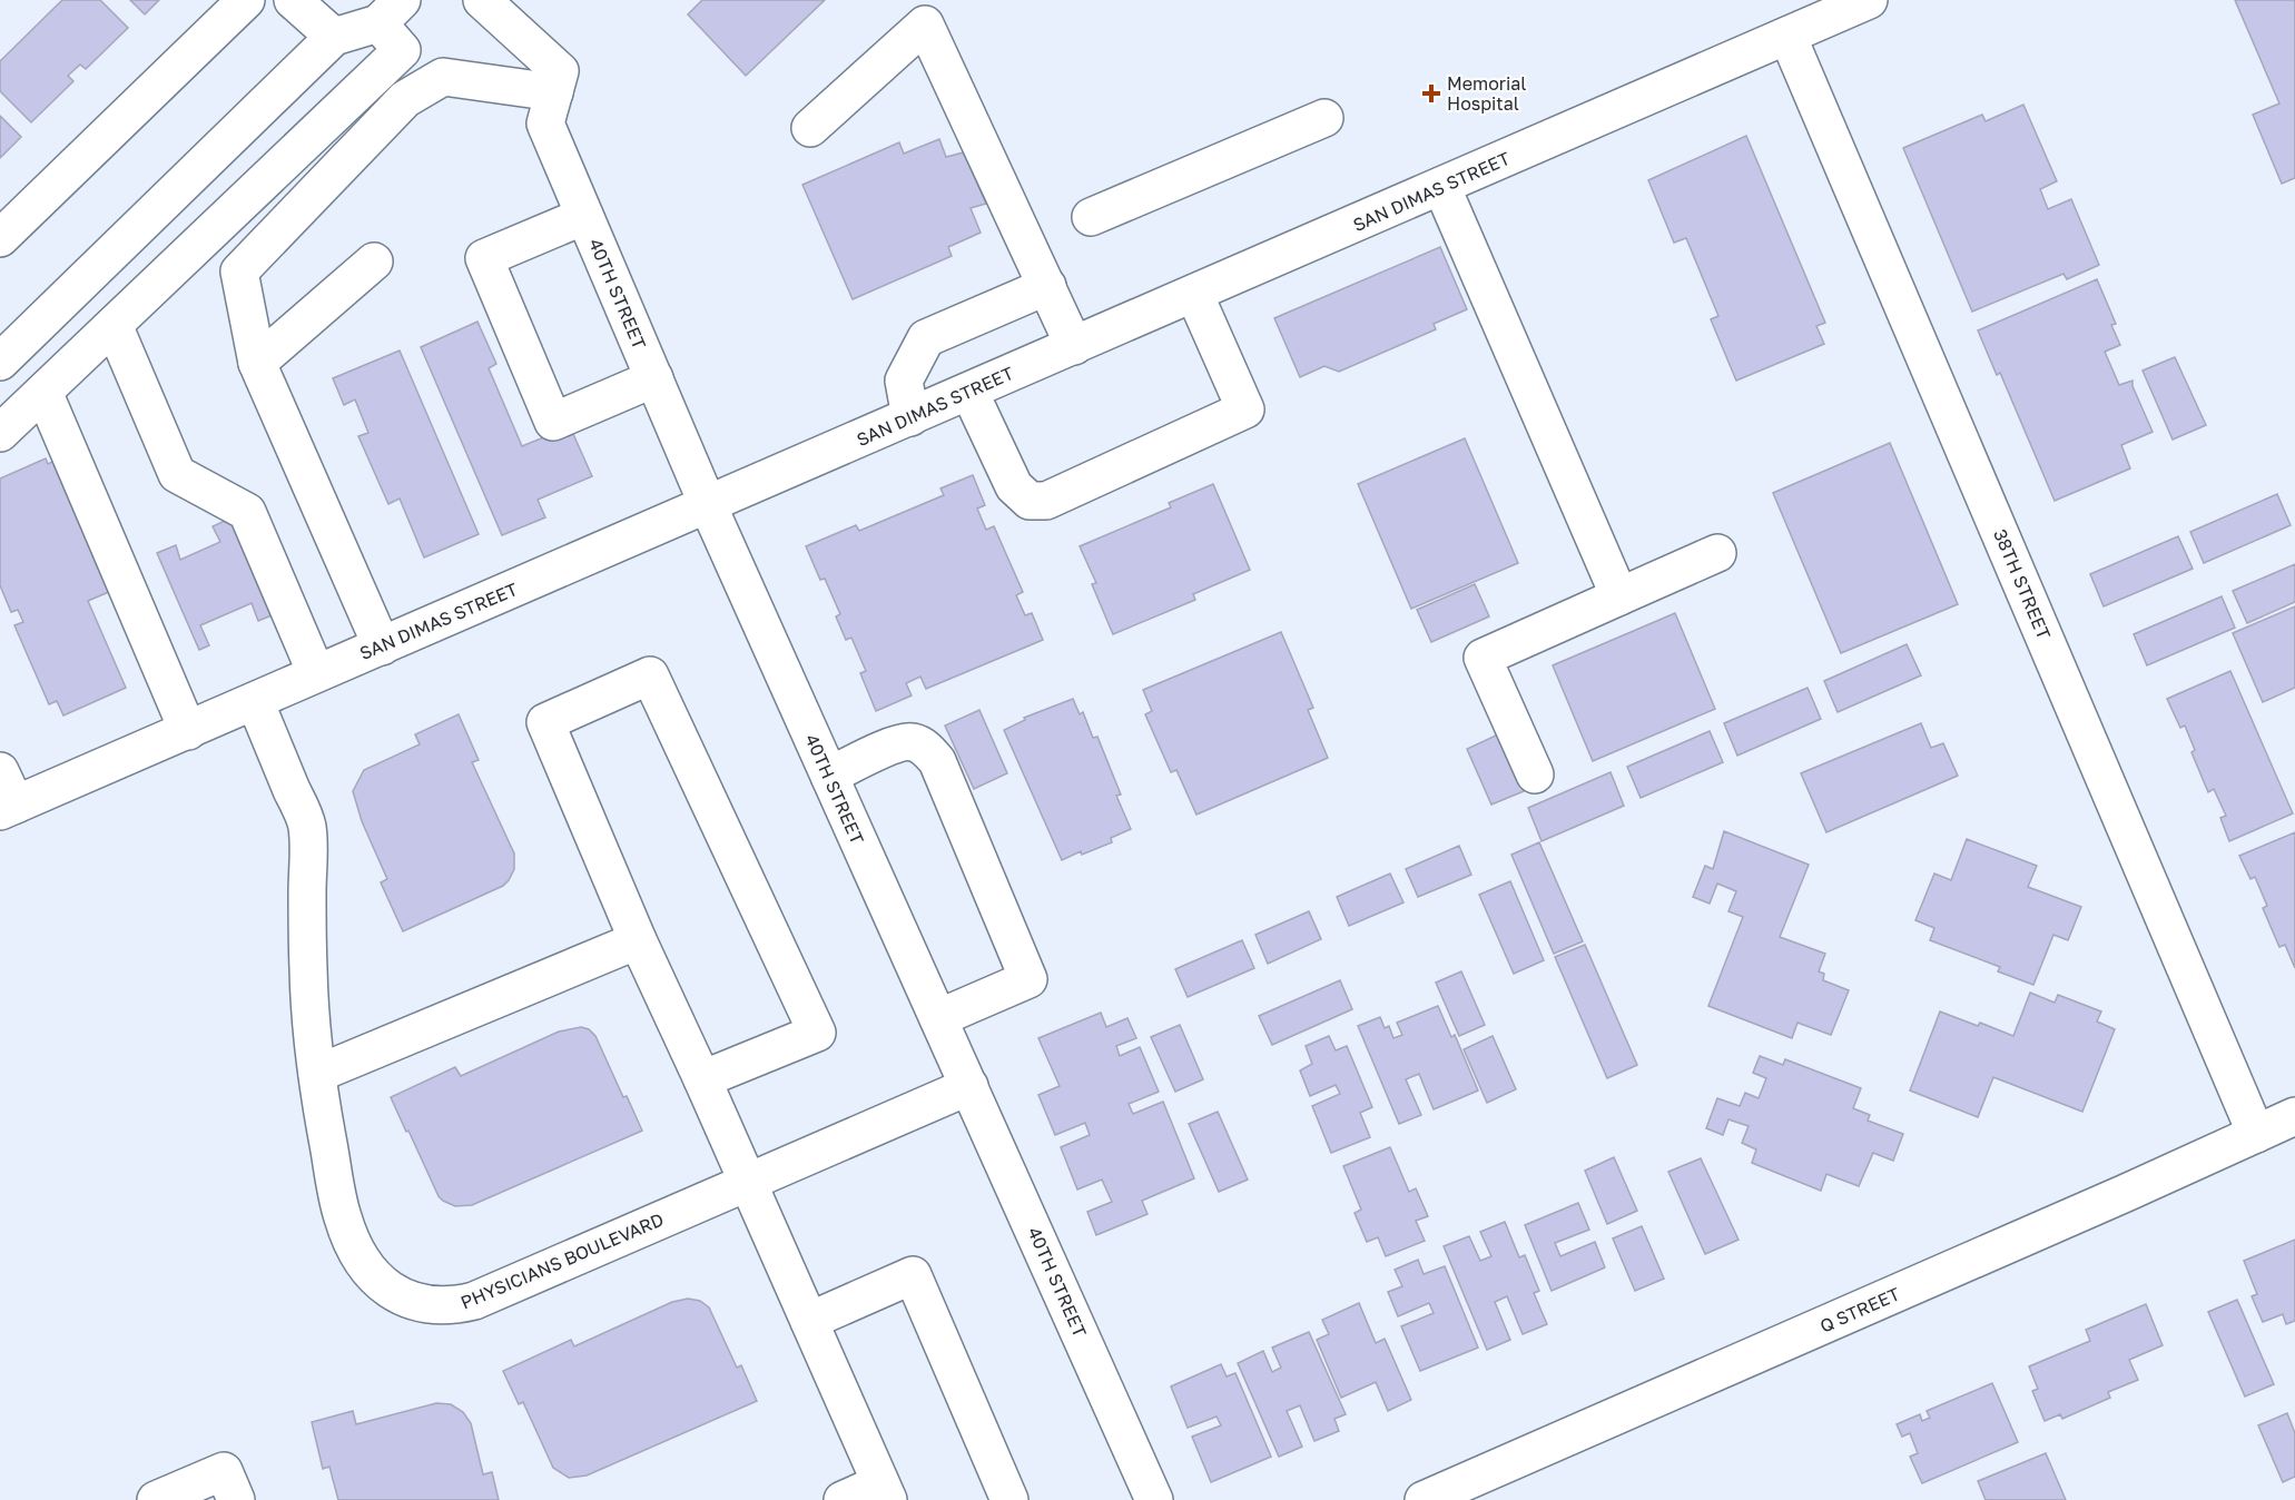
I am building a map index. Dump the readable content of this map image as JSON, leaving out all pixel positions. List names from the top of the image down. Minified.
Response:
{"streets":{"street":["SAN DIMAS STREET","40TH STREET","38TH STREET","PHYSICIANS BOULEVARD","Q STREET"]},"crossings":[["SAN DIMAS STREET","40TH STREET"],["SAN DIMAS STREET","38TH STREET"],["SAN DIMAS STREET","PHYSICIANS BOULEVARD"],["40TH STREET","PHYSICIANS BOULEVARD"],["38TH STREET","Q STREET"]],"places":{"health":["Memorial Hospital"]}}
